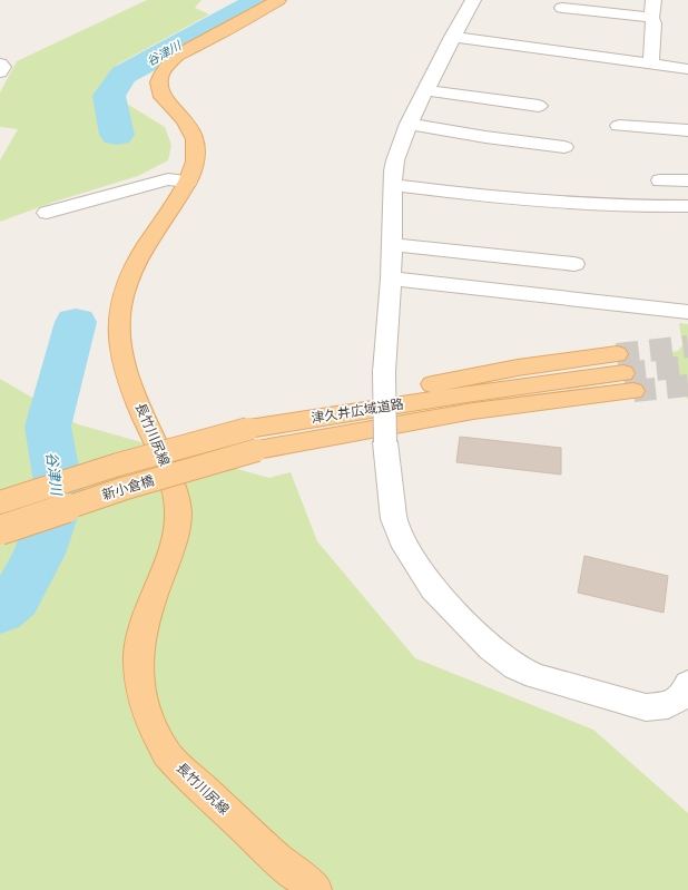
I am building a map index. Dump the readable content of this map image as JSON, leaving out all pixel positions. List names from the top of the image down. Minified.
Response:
{"streets":{"main road":["津久井広域道路","長竹川尻線","新小倉橋"]},"crossings":[["津久井広域道路","新小倉橋"]],"water":["谷津川"]}
